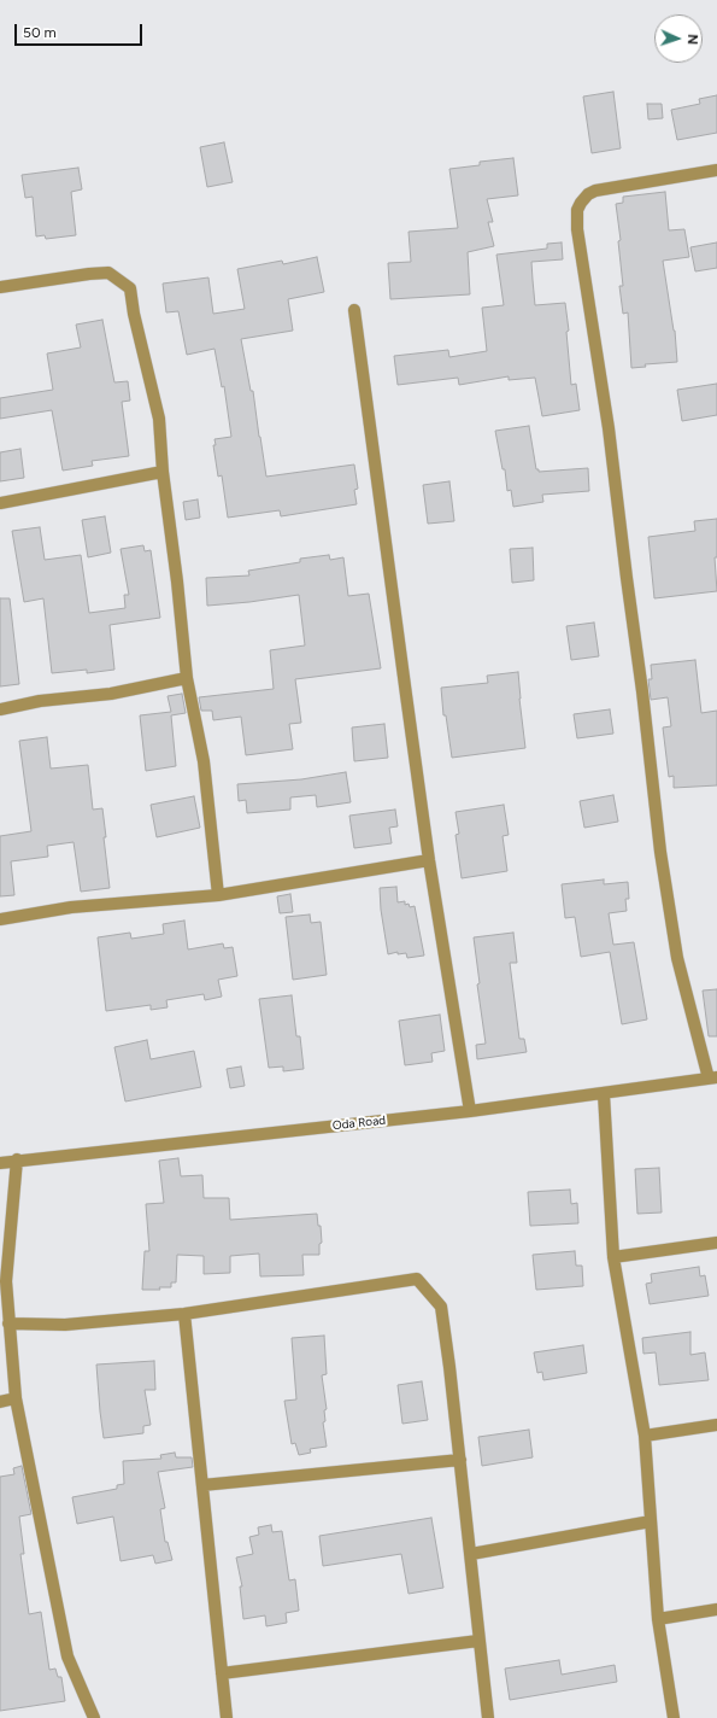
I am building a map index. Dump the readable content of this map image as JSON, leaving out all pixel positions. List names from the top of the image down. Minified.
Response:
{"streets":{"street":["Oda Road"]},"scale_bar":"50 m","north":"right"}
